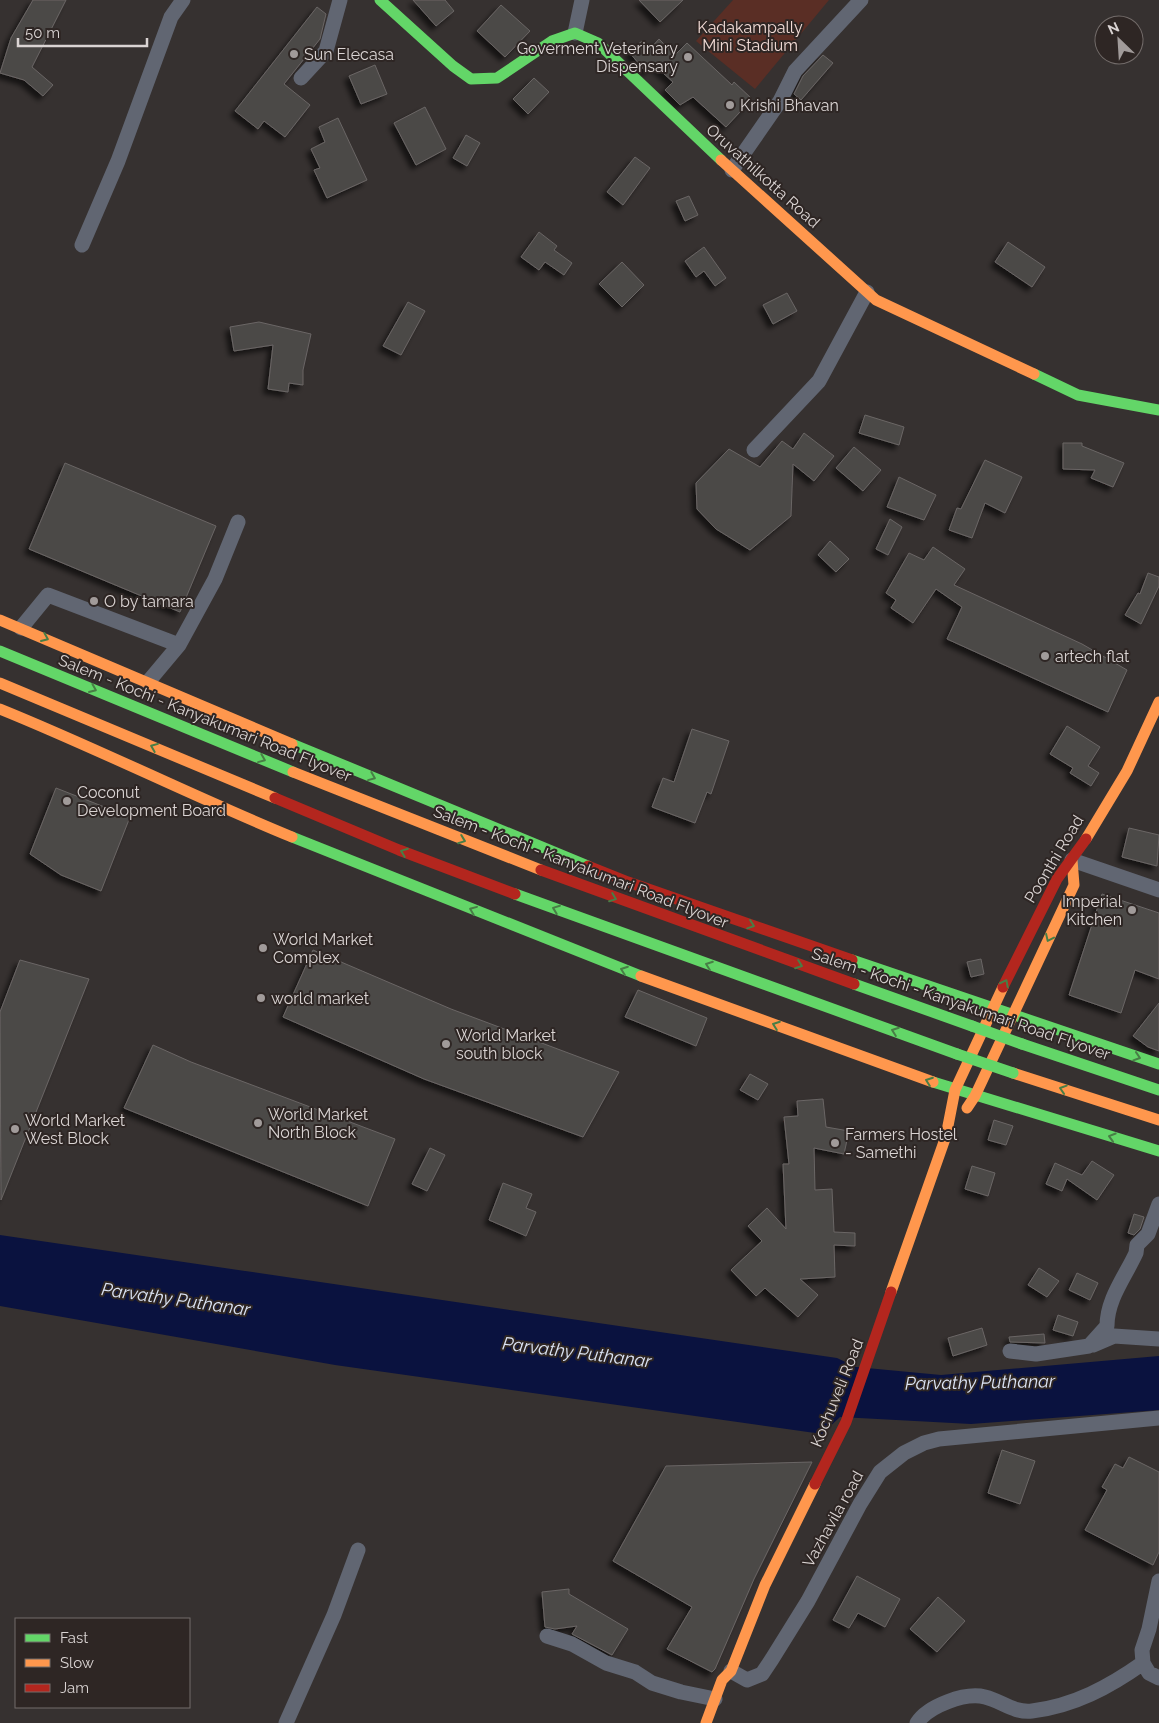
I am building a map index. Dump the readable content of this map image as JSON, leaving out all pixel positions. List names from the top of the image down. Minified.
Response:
{"streets":{"main road":["Oruvathilkotta Road","Salem - Kochi - Kanyakumari Road Flyover","Poonthi Road","Kochuveli Road"],"street":["Vazhavila road"]},"crossings":[["Poonthi Road","Kochuveli Road"],["Kochuveli Road","Vazhavila road"]],"water":["Parvathy Puthanar"],"parks":["Kadakampally Mini Stadium"],"places":["Sun Elecasa","Goverment Veterinary Dispensary","Krishi Bhavan","O by tamara","artech flat","Coconut Development Board","Imperial Kitchen","World Market Complex","world market","World Market south block","World Market North Block","World Market West Block","Farmers Hostel - Samethi"],"legend":["Fast","Slow","Jam"],"scale_bar":"50 m","north":"top left"}
